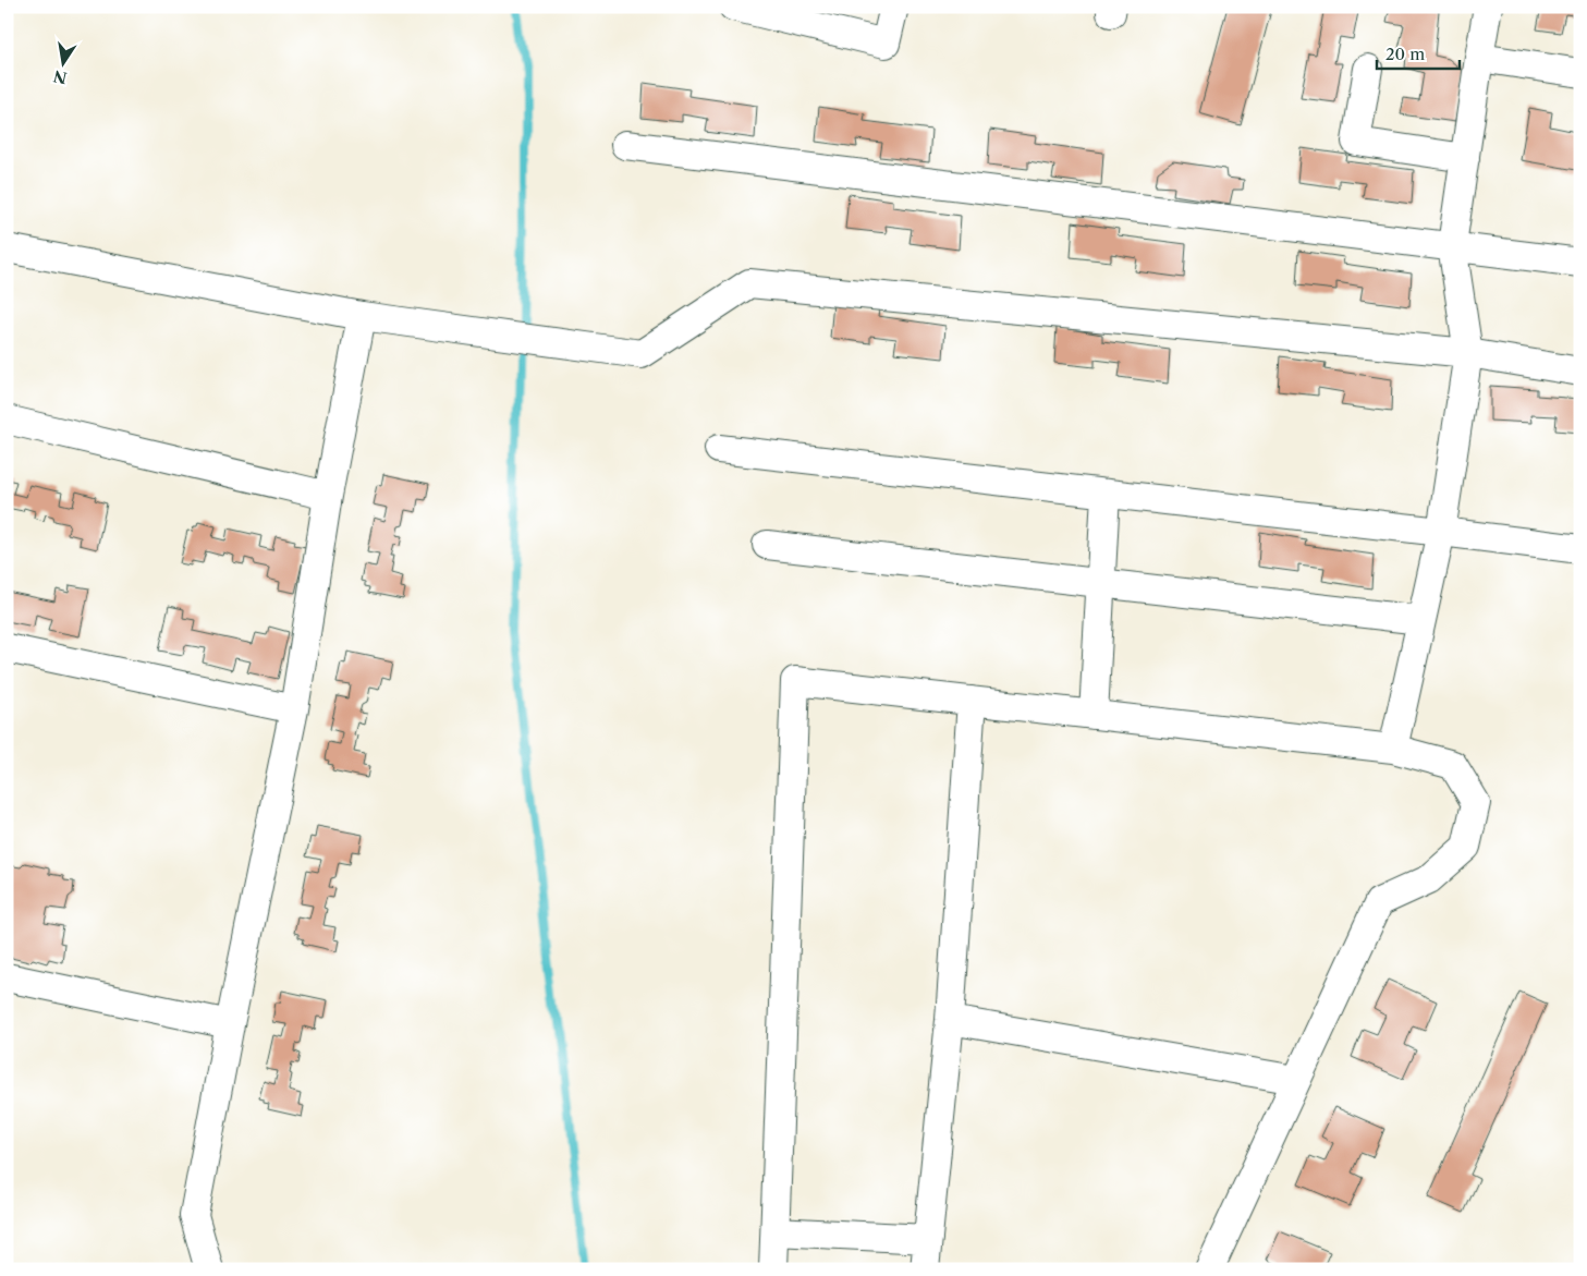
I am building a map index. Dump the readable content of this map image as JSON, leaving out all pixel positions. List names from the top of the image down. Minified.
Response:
{"scale_bar":"20 m","north":"bottom"}
